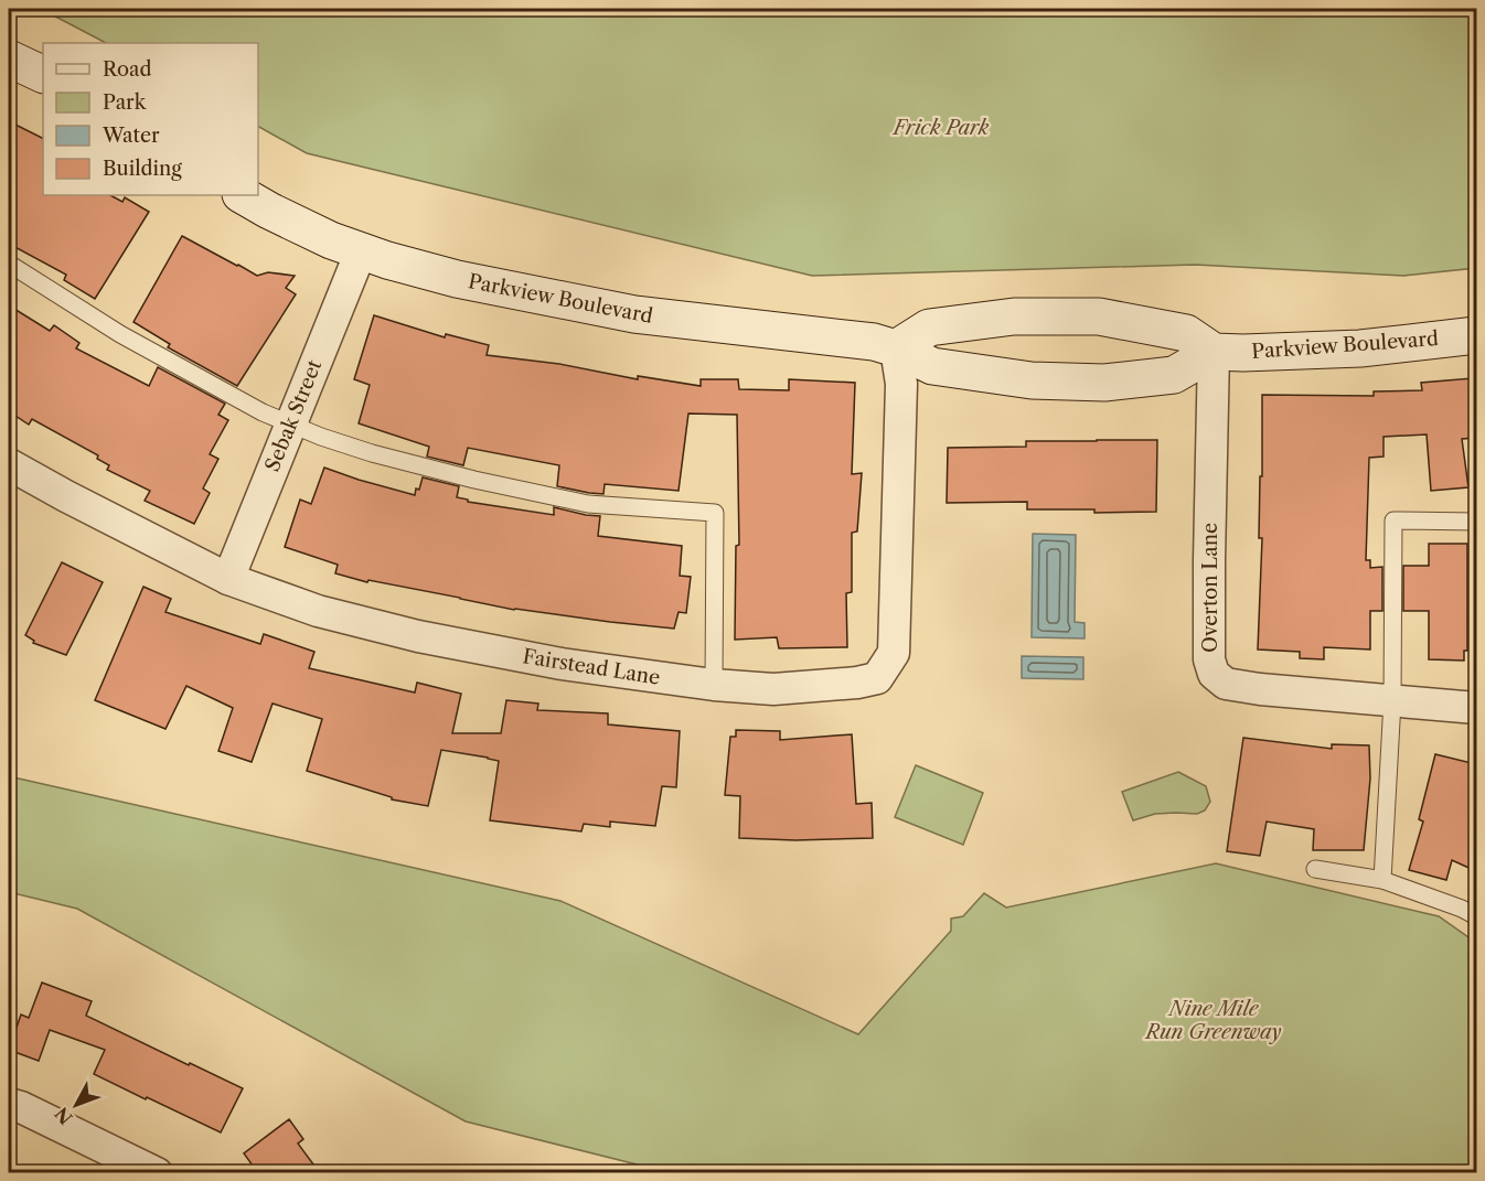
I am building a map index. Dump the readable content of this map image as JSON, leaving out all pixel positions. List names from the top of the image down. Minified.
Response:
{"streets":{"street":["Parkview Boulevard","Sebak Street","Overton Lane","Fairstead Lane"]},"crossings":[["Parkview Boulevard","Sebak Street"],["Parkview Boulevard","Overton Lane"],["Parkview Boulevard","Fairstead Lane"],["Sebak Street","Fairstead Lane"]],"parks":["Frick Park","Nine Mile Run Greenway"],"legend":["Road","Park","Water","Building"],"north":"bottom left"}
